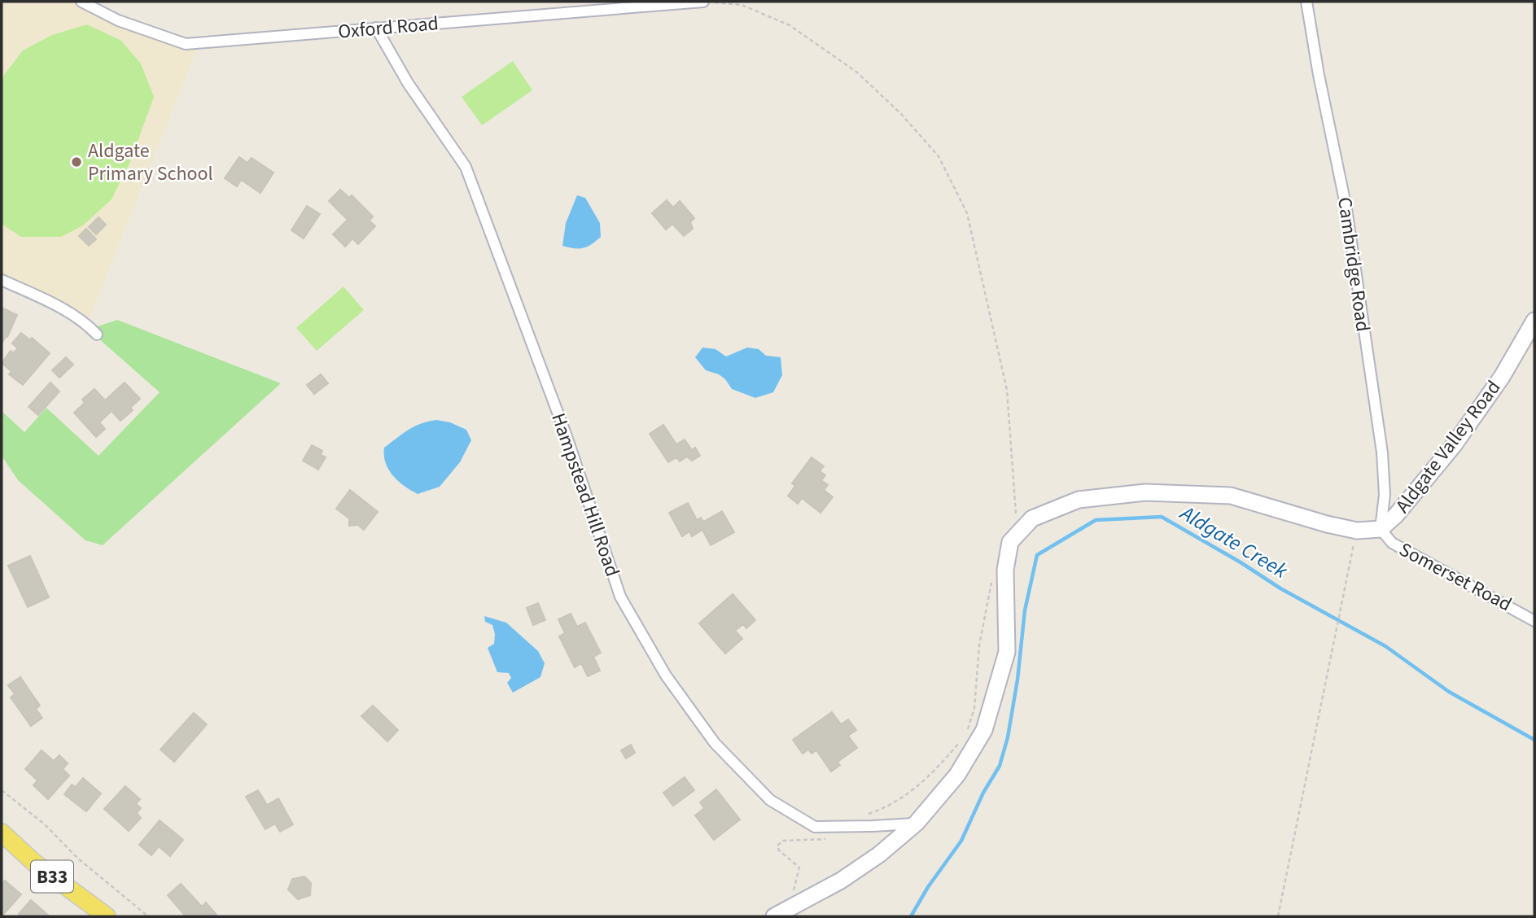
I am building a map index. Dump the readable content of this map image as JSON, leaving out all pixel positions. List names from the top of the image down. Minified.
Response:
{"streets":{"main road":["B33"],"street":["Oxford Road","Cambridge Road","Aldgate Valley Road","Hampstead Hill Road","Somerset Road"]},"crossings":[["Oxford Road","Hampstead Hill Road"],["Cambridge Road","Aldgate Valley Road"],["Cambridge Road","Somerset Road"],["Aldgate Valley Road","Hampstead Hill Road"],["Aldgate Valley Road","Somerset Road"]],"water":["Aldgate Creek"],"places":["Aldgate Primary School"]}
